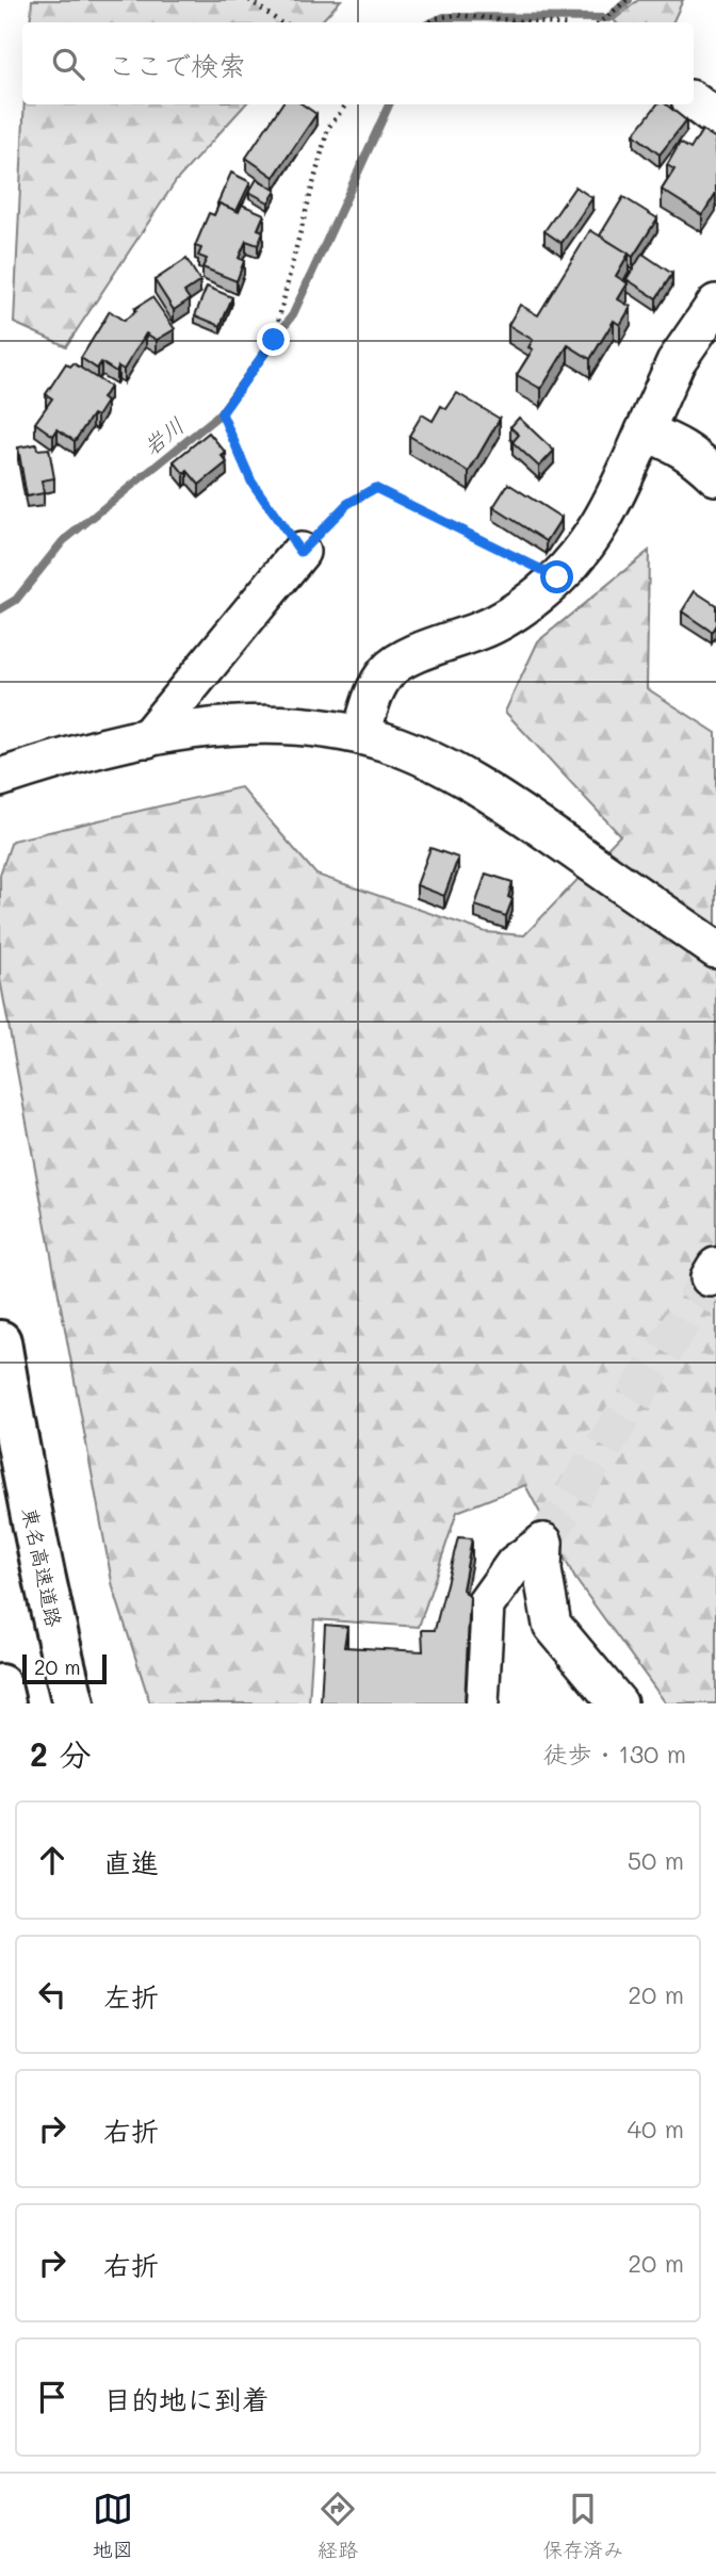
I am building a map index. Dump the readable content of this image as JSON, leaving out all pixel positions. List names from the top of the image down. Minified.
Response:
{"streets":{"highway":["東名高速道路"]},"water":["岩川"],"scale_bar":"20 m","page":{"search":"ここで検索","scale":"20 m","heading":["2 分","徒歩 · 130 m"],"list":[["直進","50 m"],["左折","20 m"],["右折","40 m"],["右折","20 m"],"目的地に到着"],"nav":["地図","経路","保存済み"]}}
